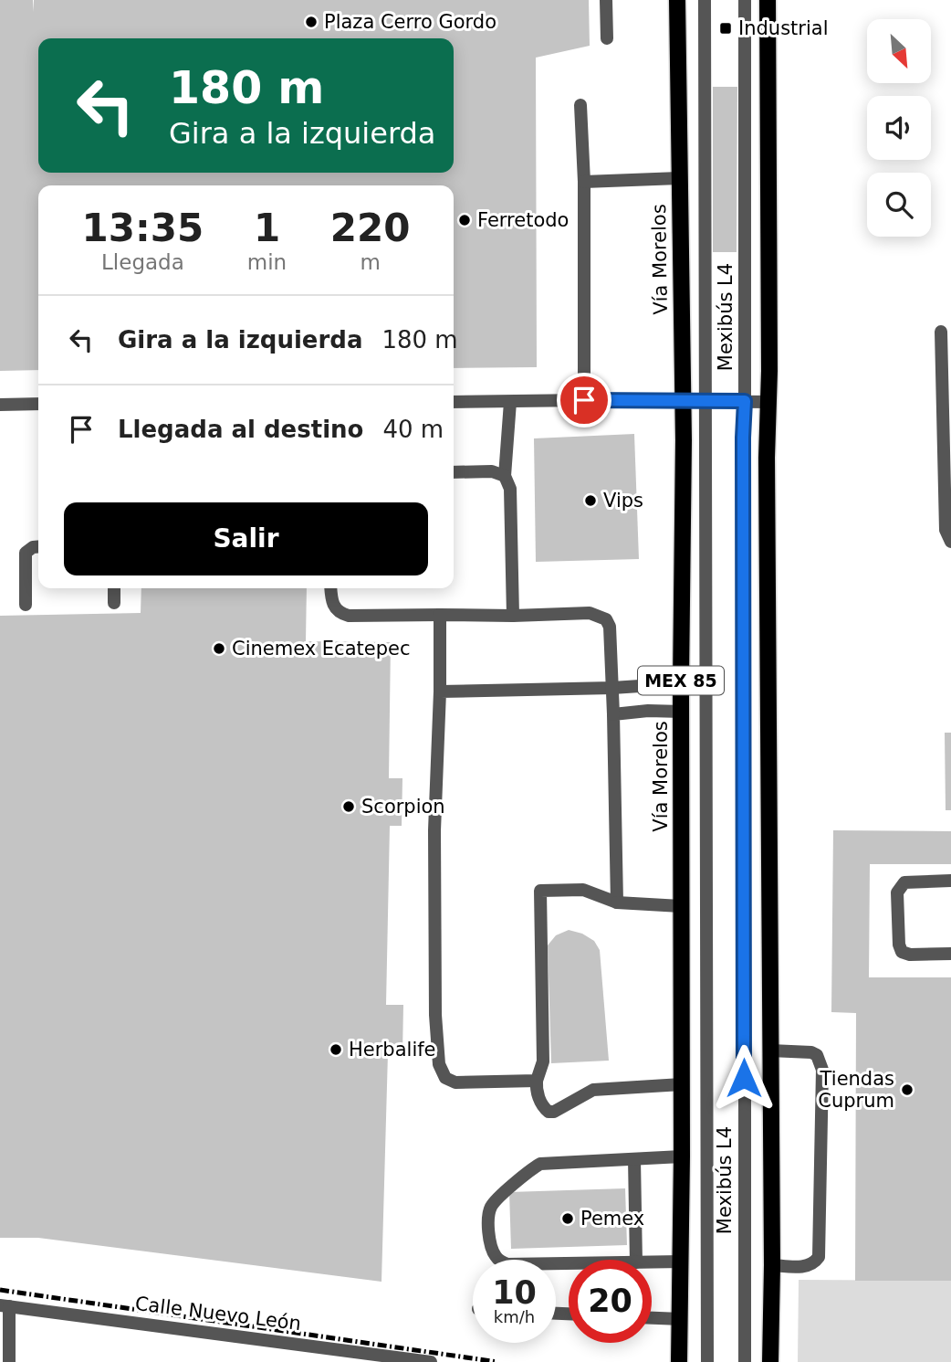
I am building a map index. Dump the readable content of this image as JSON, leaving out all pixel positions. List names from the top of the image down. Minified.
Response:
{"streets":{"main road":["Vía Morelos","MEX 85"],"street":["Mexibús L4","Calle Nuevo León"]},"places":{"other":["Plaza Cerro Gordo","Ferretodo","Vips","Cinemex Ecatepec","Scorpion","Herbalife","Tiendas Cuprum","Pemex"],"transit":["Industrial"]},"north":"bottom right","page":{"turn":["180 m","Gira a la izquierda"],"eta":["13:35","Llegada","1","min","220","m"],"list":[{"name":"Gira a la izquierda","value":"180 m"},{"name":"Llegada al destino","value":"40 m"}],"buttons":"Salir","speed":"10 km/h","limit":"20"}}
